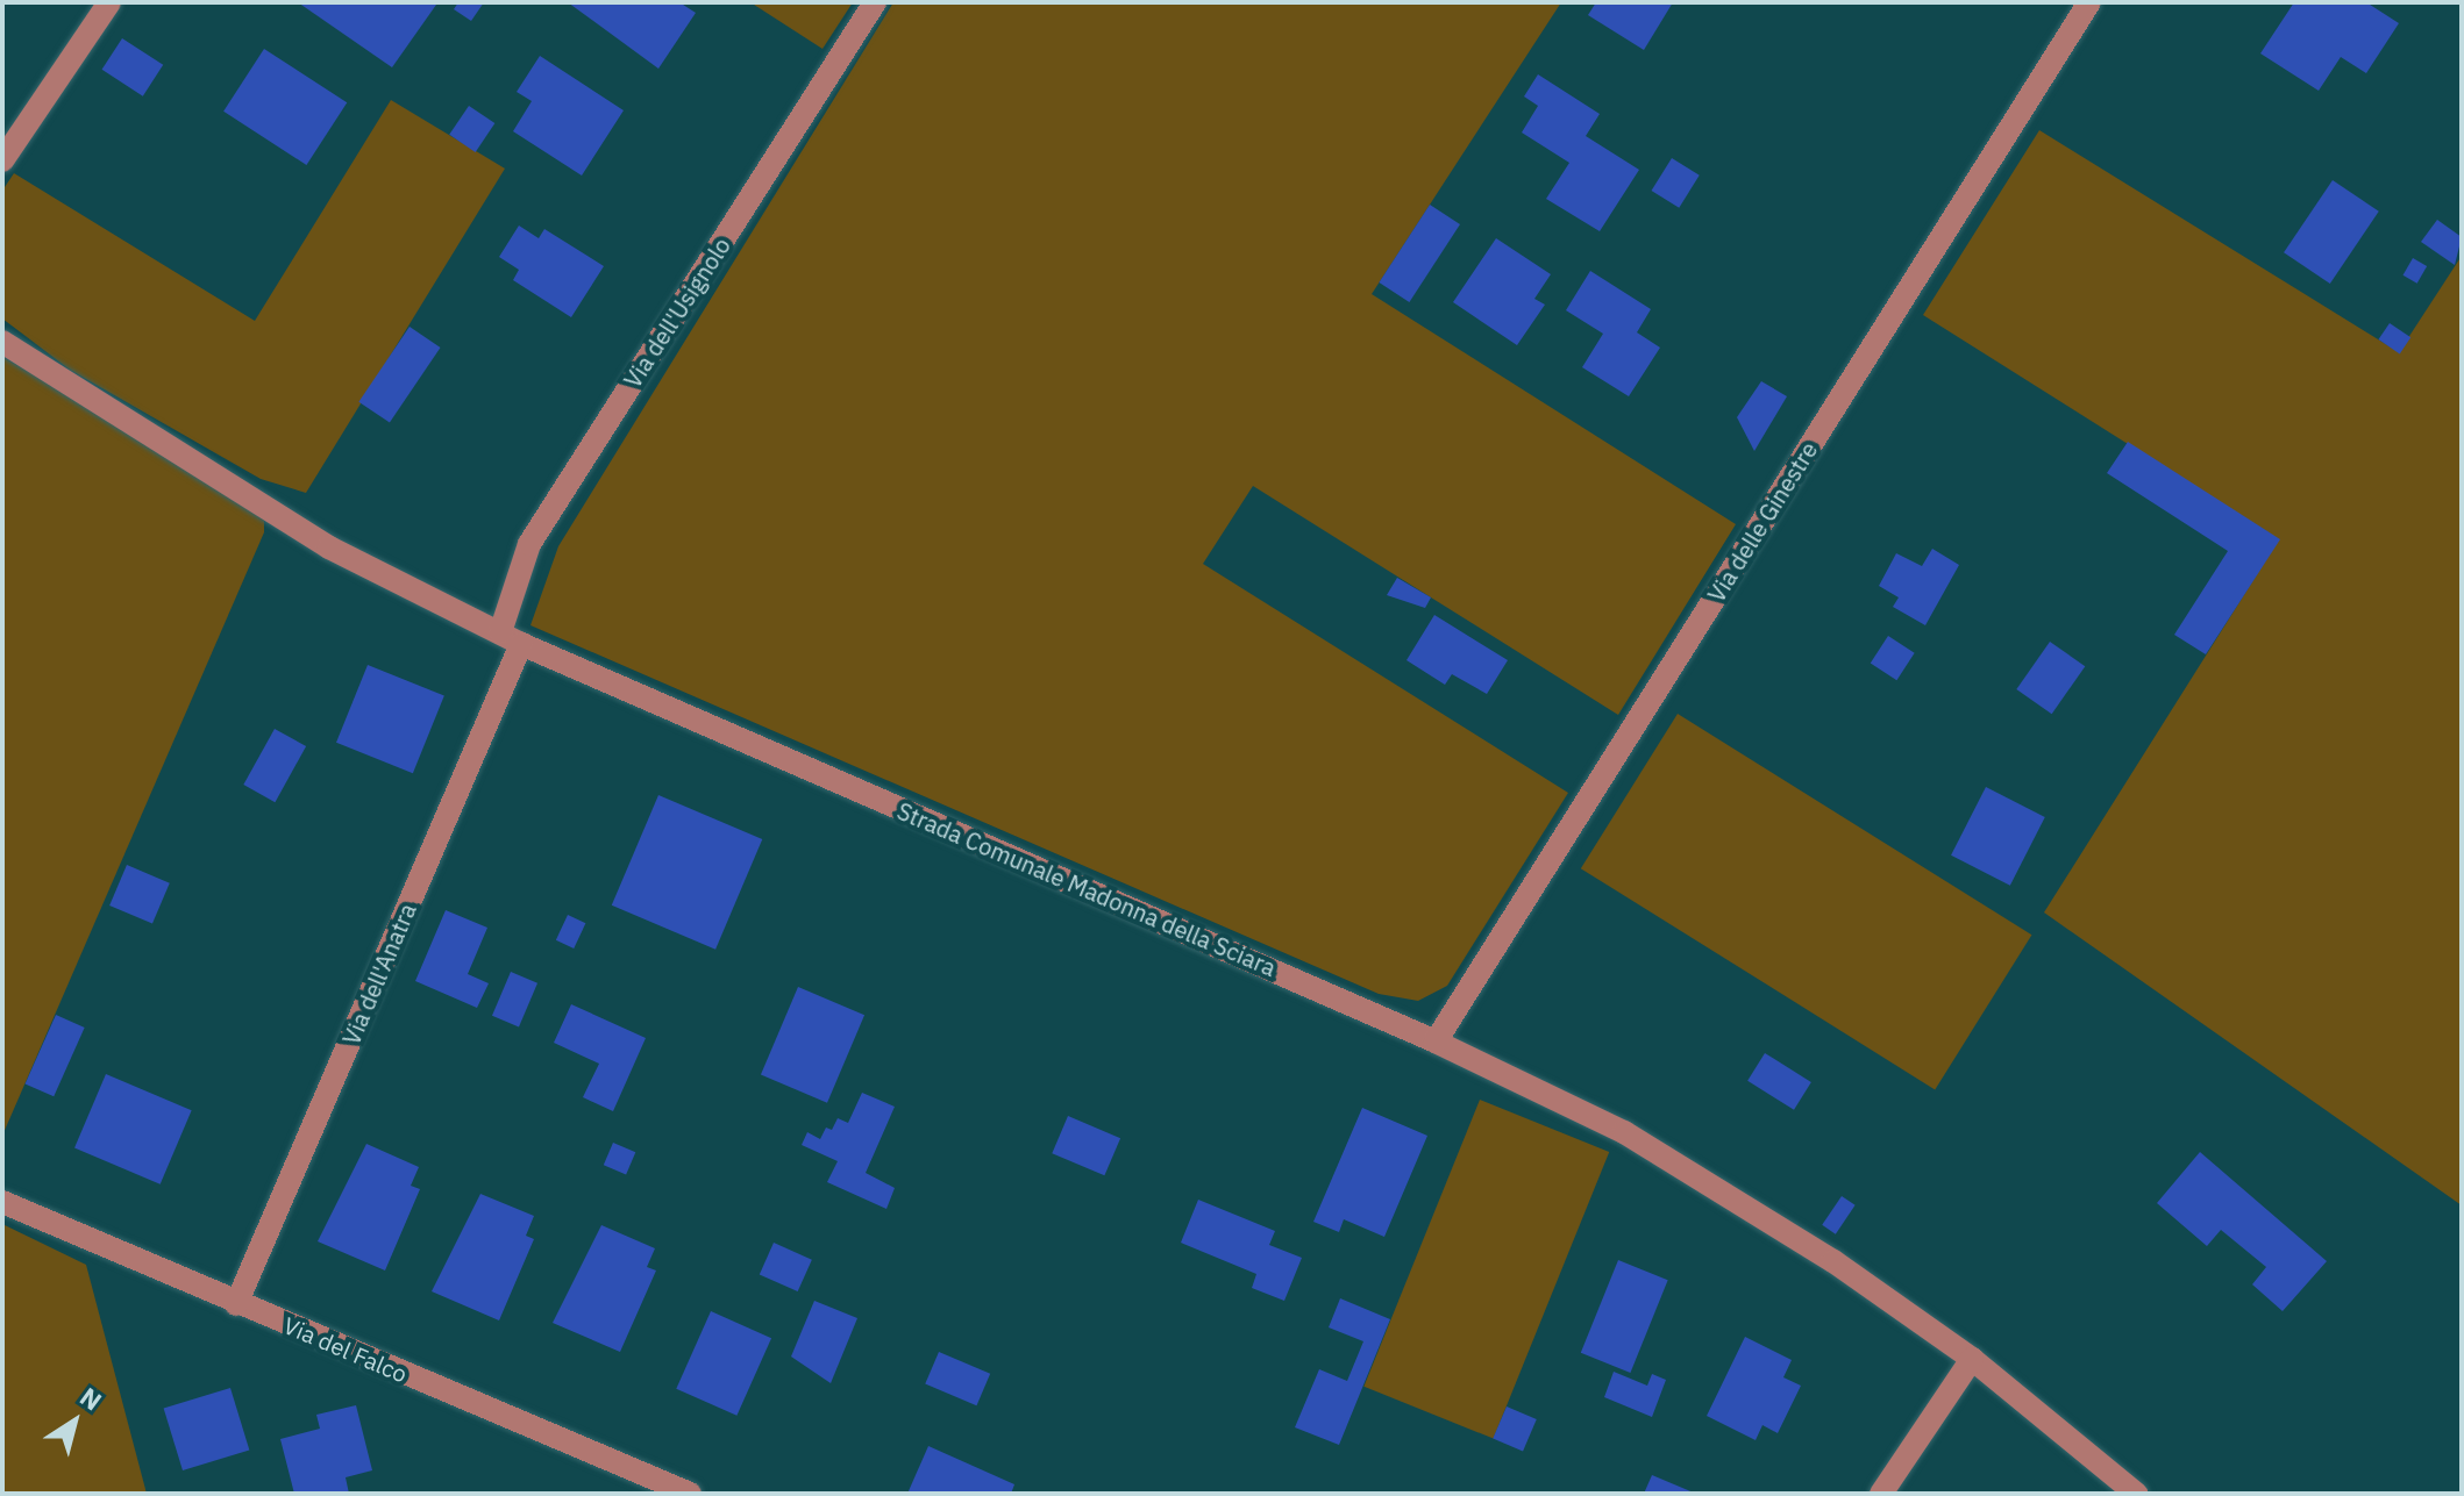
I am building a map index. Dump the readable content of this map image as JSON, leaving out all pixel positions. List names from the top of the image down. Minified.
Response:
{"streets":{"street":["Via dell'Usignolo","Via delle Ginestre","Strada Comunale Madonna della Sciara","Via dell'Anatra","Via del Falco"]},"crossings":[["Via dell'Usignolo","Strada Comunale Madonna della Sciara"],["Via dell'Usignolo","Via dell'Anatra"],["Via delle Ginestre","Strada Comunale Madonna della Sciara"],["Strada Comunale Madonna della Sciara","Via dell'Anatra"],["Via dell'Anatra","Via del Falco"]],"north":"top right"}
